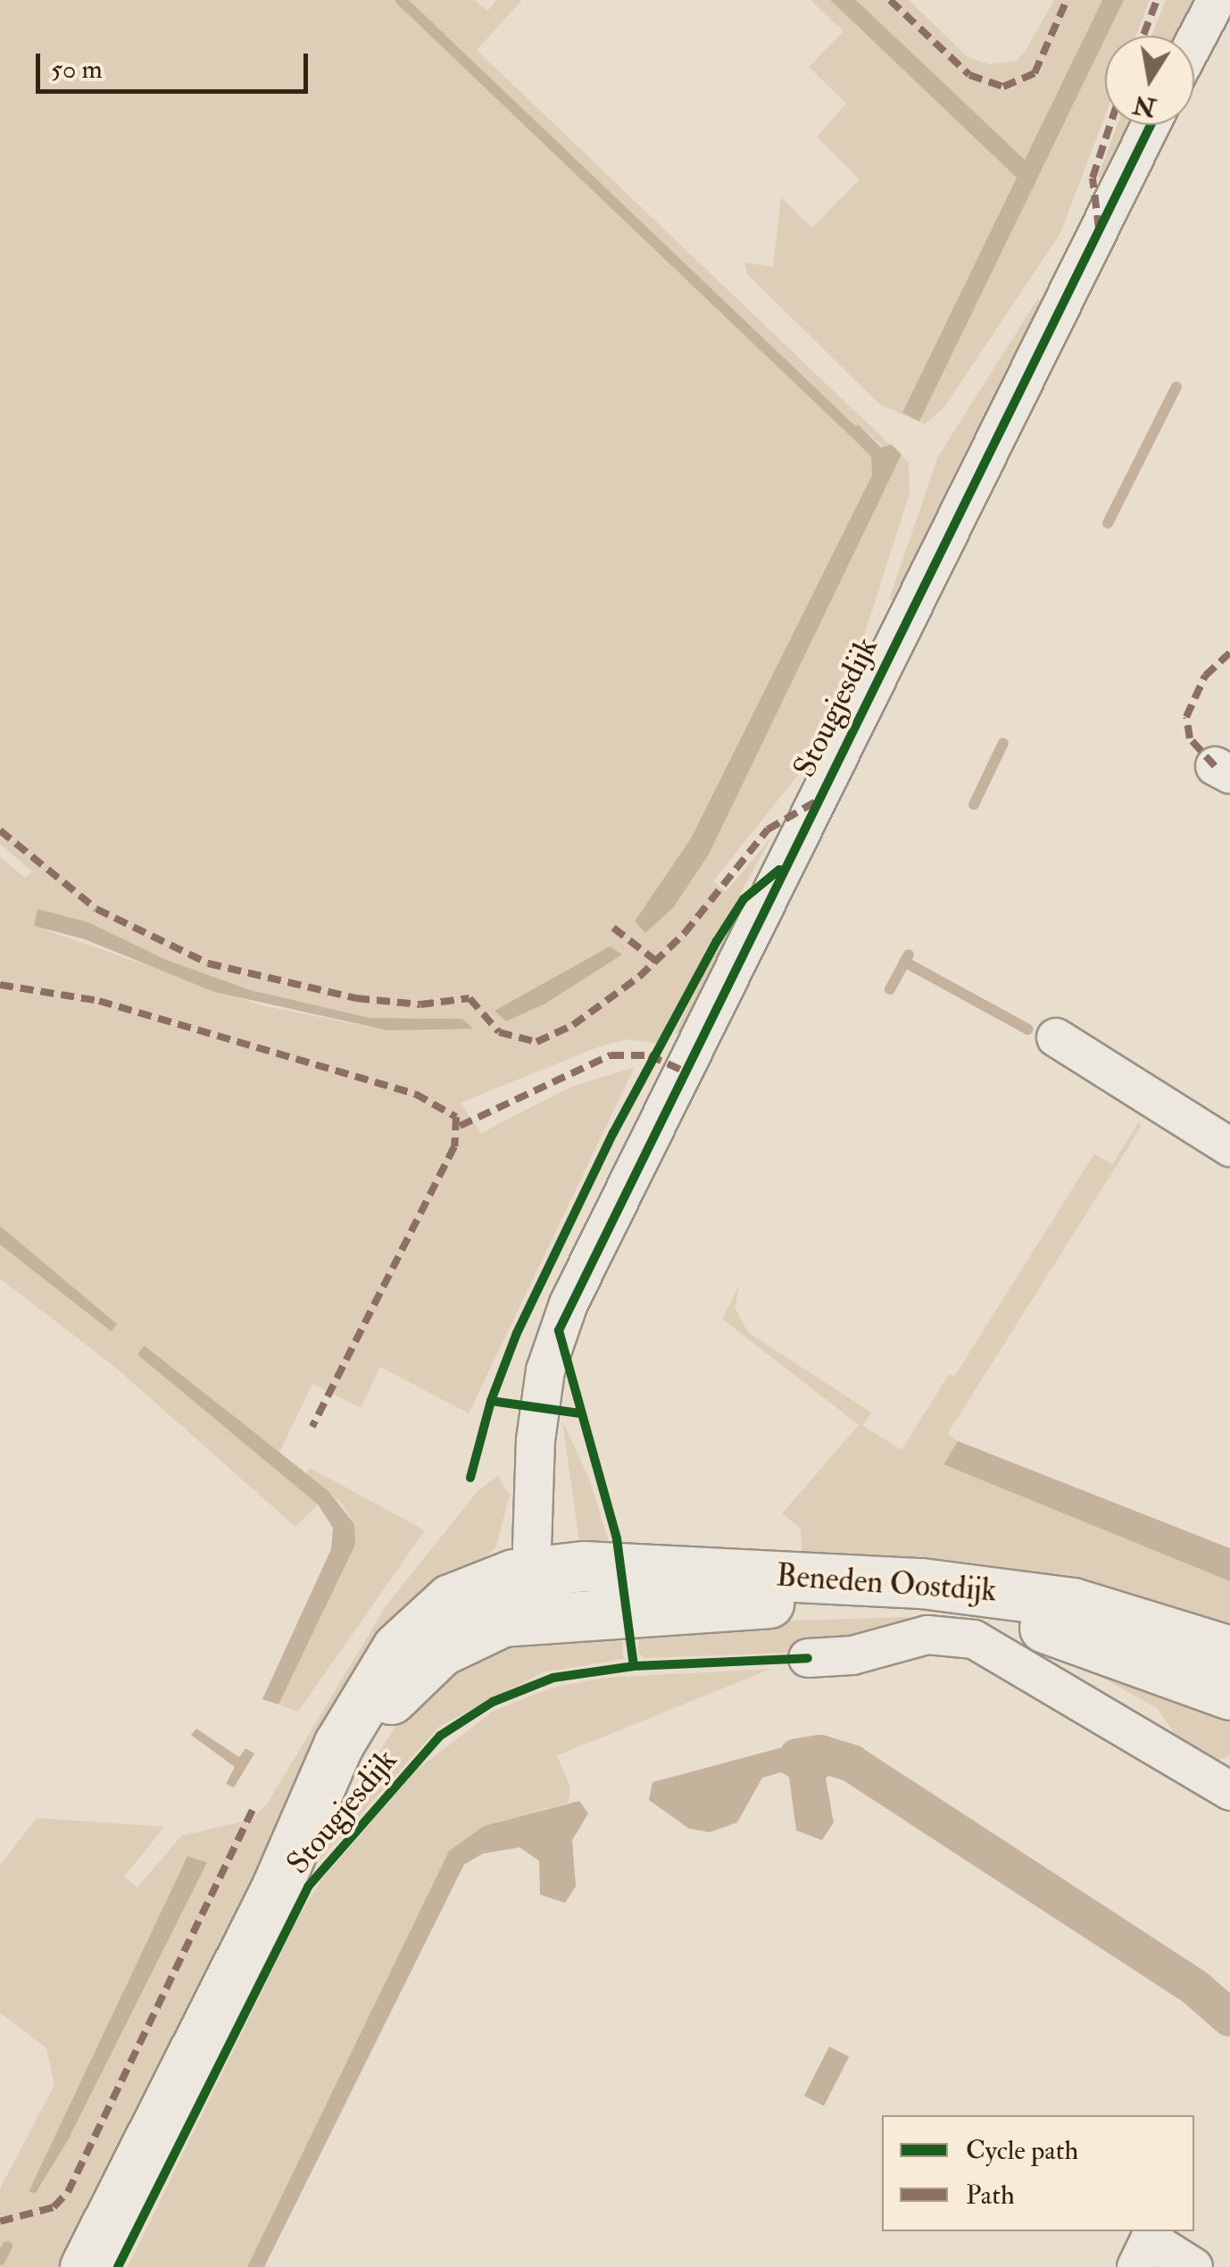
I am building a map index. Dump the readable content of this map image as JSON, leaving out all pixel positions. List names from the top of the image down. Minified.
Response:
{"streets":{"main road":["Stougjesdijk","Beneden Oostdijk"]},"crossings":[["Stougjesdijk","Beneden Oostdijk"]],"legend":["Cycle path","Path"],"scale_bar":"50 m","north":"bottom"}
